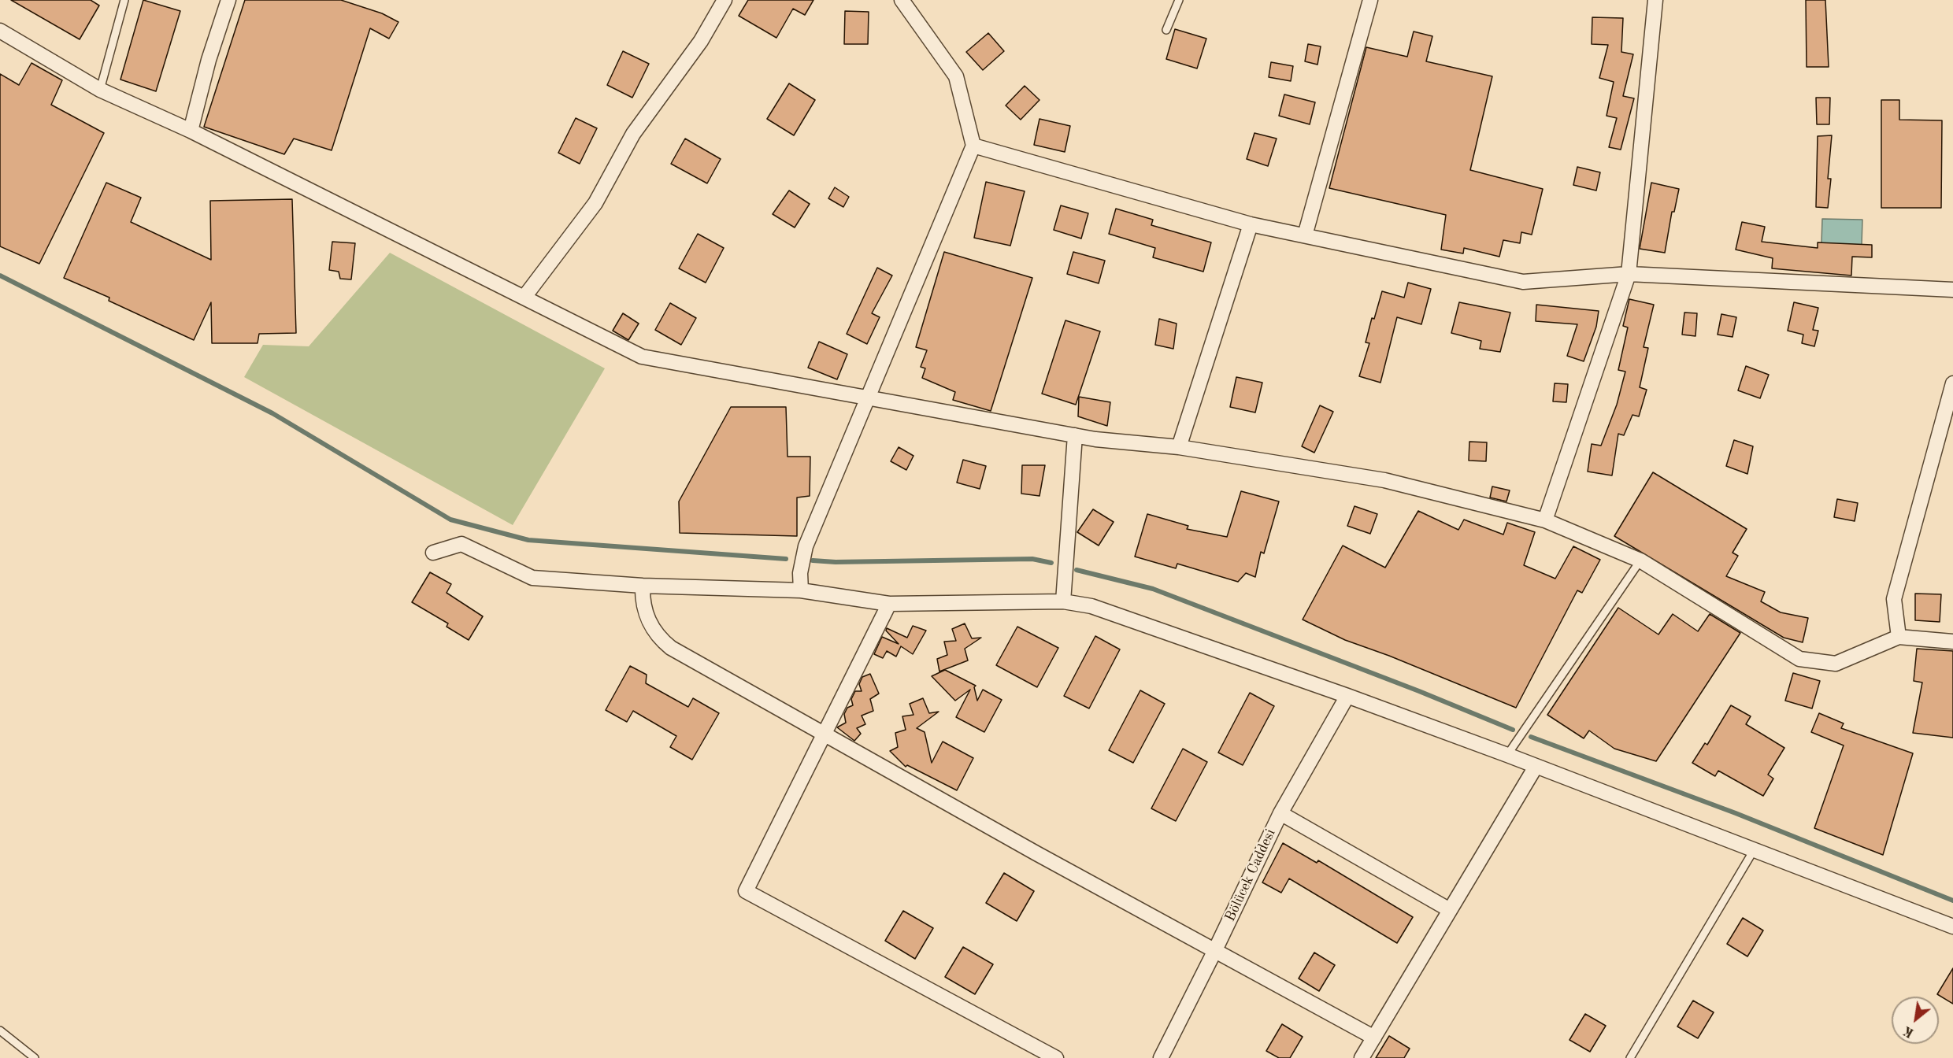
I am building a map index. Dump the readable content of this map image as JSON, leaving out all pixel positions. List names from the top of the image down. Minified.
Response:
{"streets":{"street":["Bölücek Caddesi"]},"north":"bottom left"}
